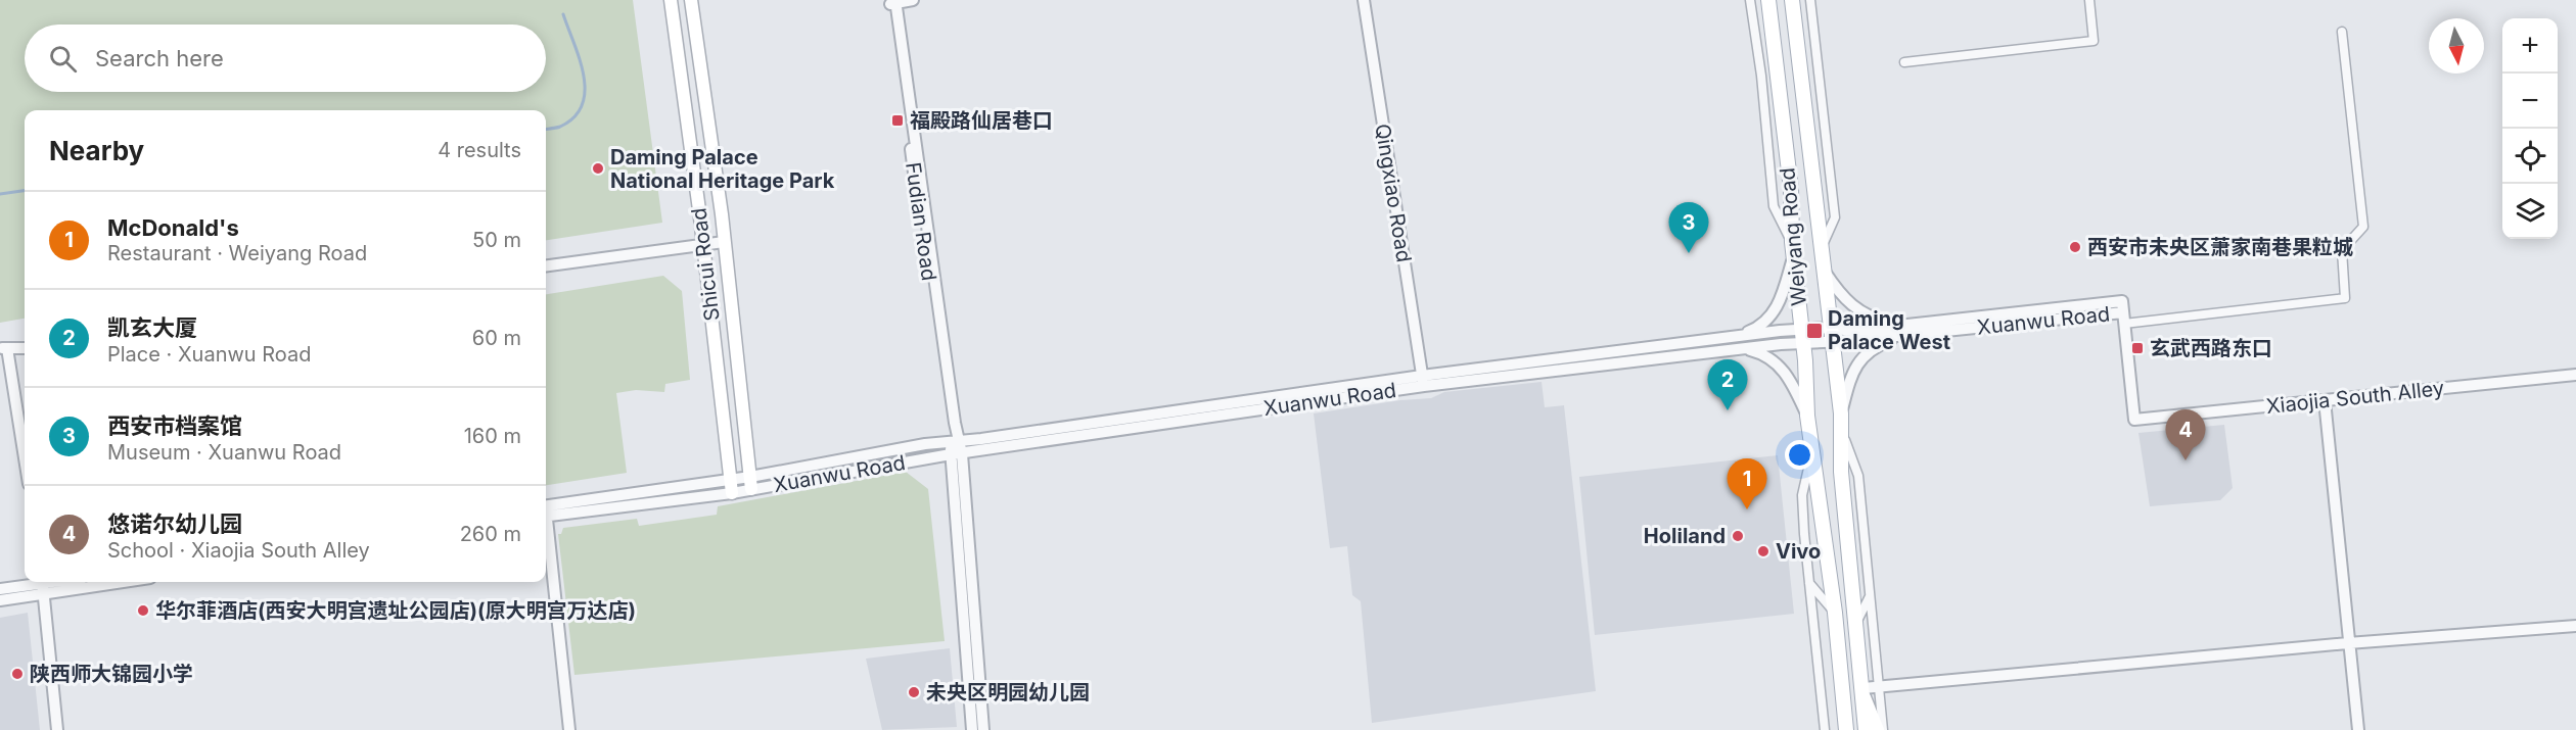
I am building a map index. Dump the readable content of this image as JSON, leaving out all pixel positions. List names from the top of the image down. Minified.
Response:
{"streets":{"main road":["Weiyang Road","Shicui Road"],"street":["Qingxiao Road","Fudian Road","Xuanwu Road","Xiaojia South Alley"]},"crossings":[["Qingxiao Road","Xuanwu Road"],["Fudian Road","Xuanwu Road"],["Weiyang Road","Xuanwu Road"],["Shicui Road","Xuanwu Road"],["Xuanwu Road","Xiaojia South Alley"]],"places":{"transit":["福殿路仙居巷口","Daming Palace West","玄武西路东口"],"other":["Daming Palace National Heritage Park","西安市未央区萧家南巷果粒城","Holiland","Vivo","华尔菲酒店(西安大明宫遗址公园店)(原大明宫万达店)","陕西师大锦园小学","未央区明园幼儿园"]},"north":"bottom","page":{"map_buttons":["+","−"],"search":"Search here","heading":["Nearby","4 results"],"list":[{"mark":"1","name":"McDonald's","note":"Restaurant · Weiyang Road","value":"50 m"},{"mark":"2","name":"凯玄大厦","note":"Place · Xuanwu Road","value":"60 m"},{"mark":"3","name":"西安市档案馆","note":"Museum · Xuanwu Road","value":"160 m"},{"mark":"4","name":"悠诺尔幼儿园","note":"School · Xiaojia South Alley","value":"260 m"}],"pins":["3","2","4","1"]}}
